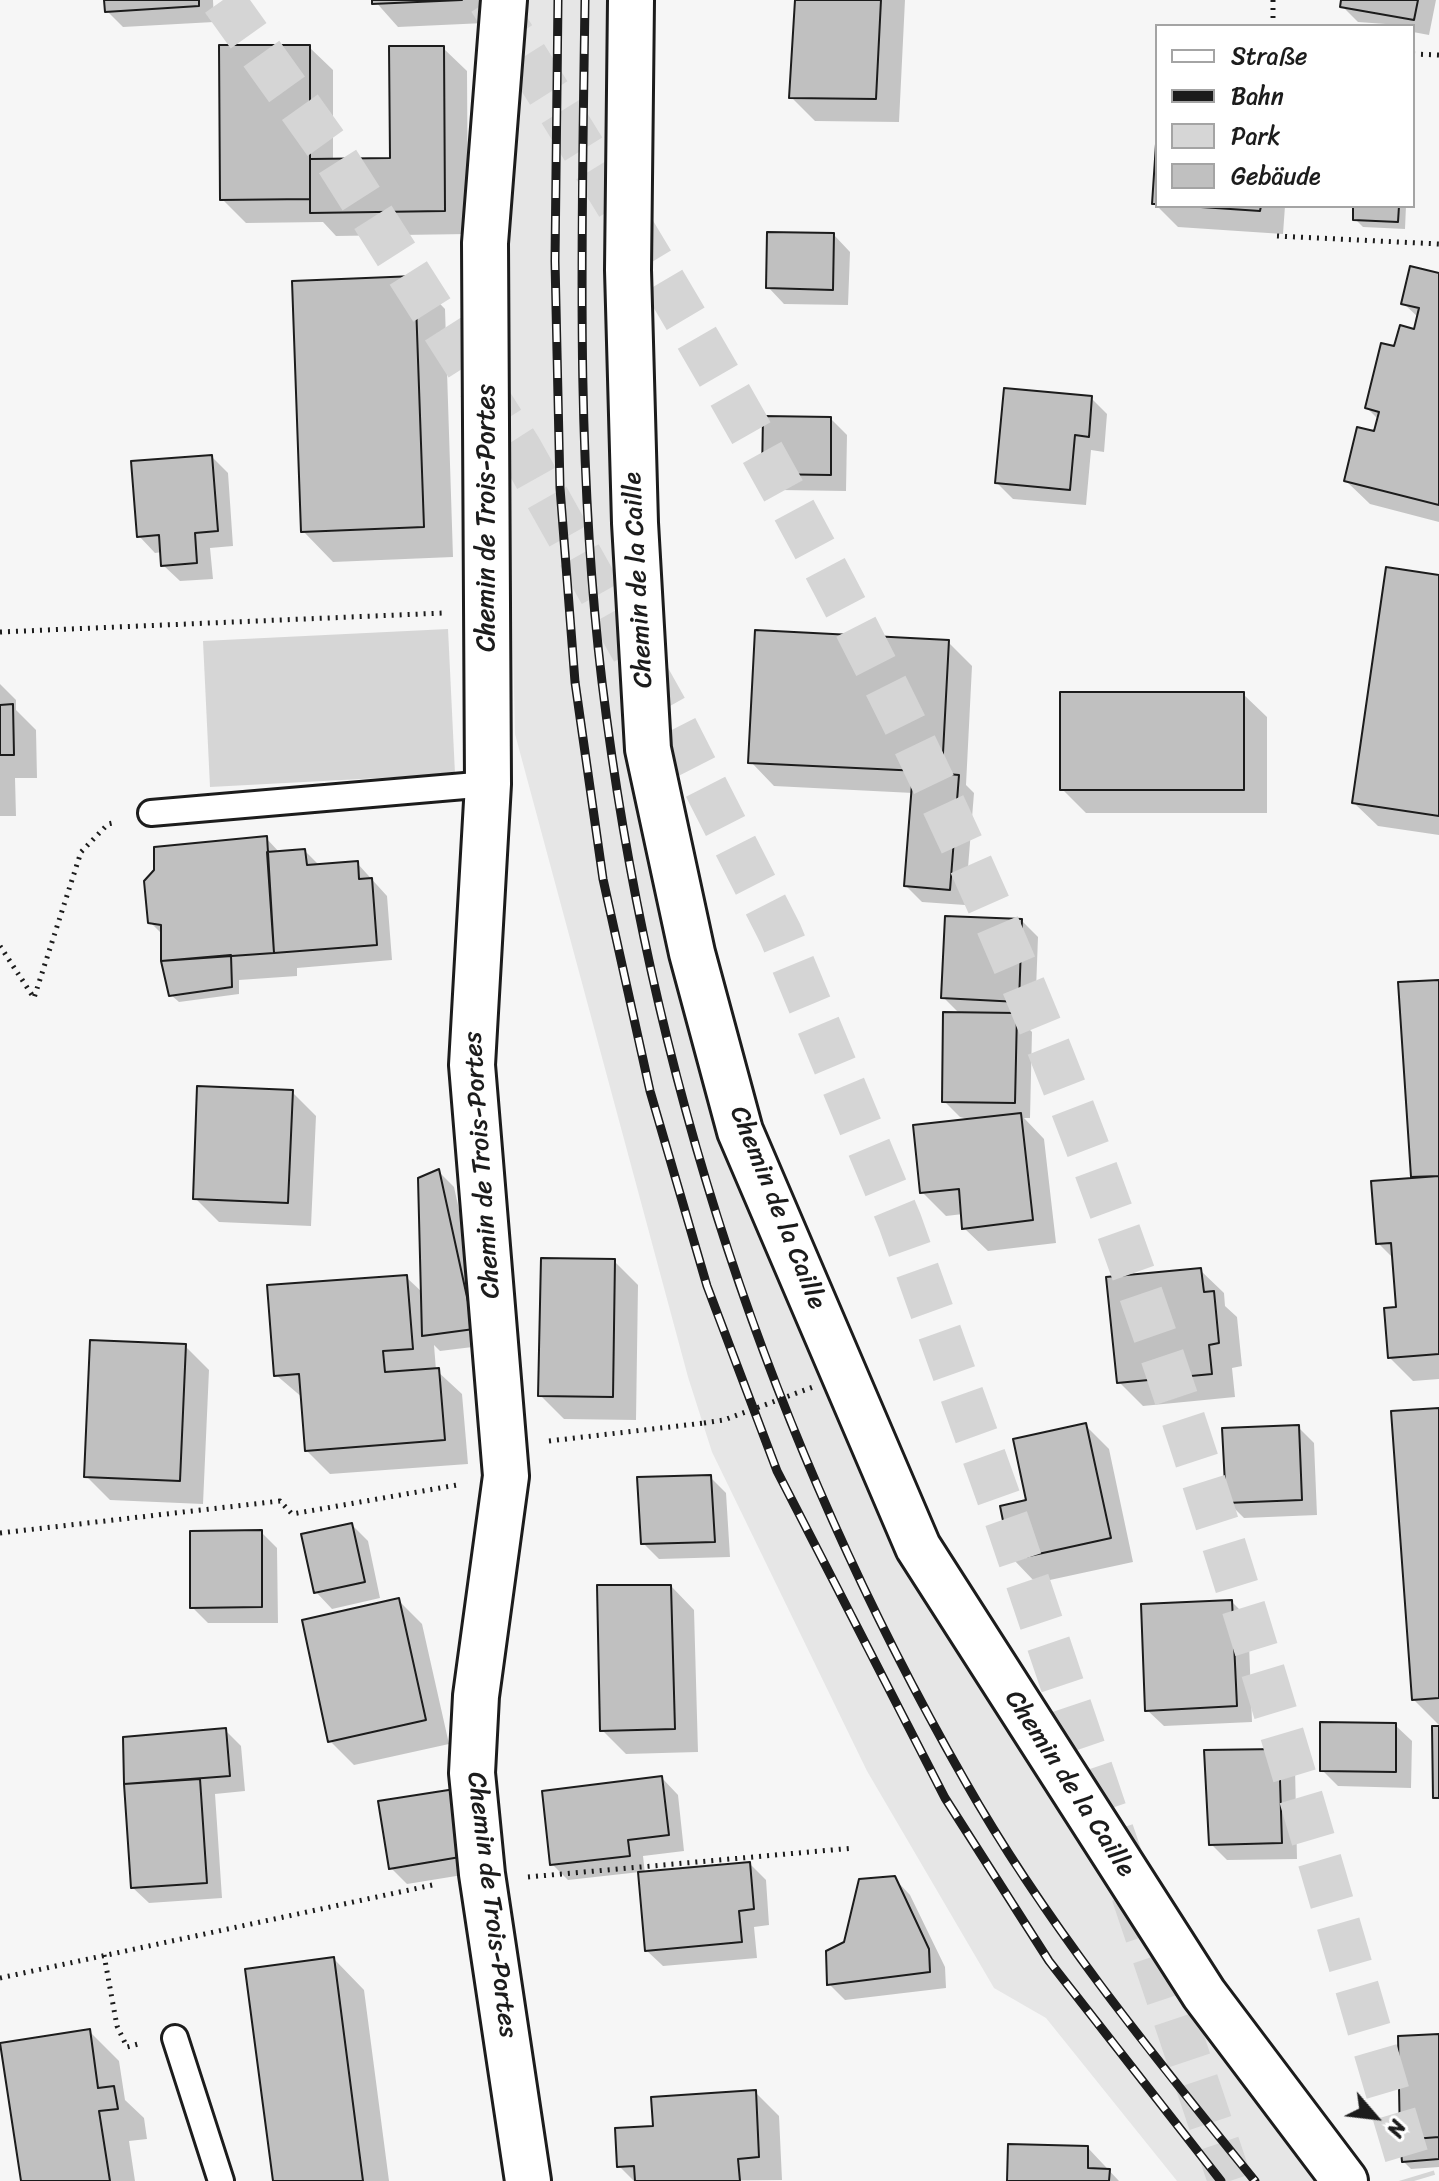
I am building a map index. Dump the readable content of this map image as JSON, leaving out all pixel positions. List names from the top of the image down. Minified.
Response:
{"streets":{"street":["Chemin de Trois-Portes","Chemin de la Caille"]},"legend":["Straße","Bahn","Park","Gebäude"],"north":"bottom right"}
